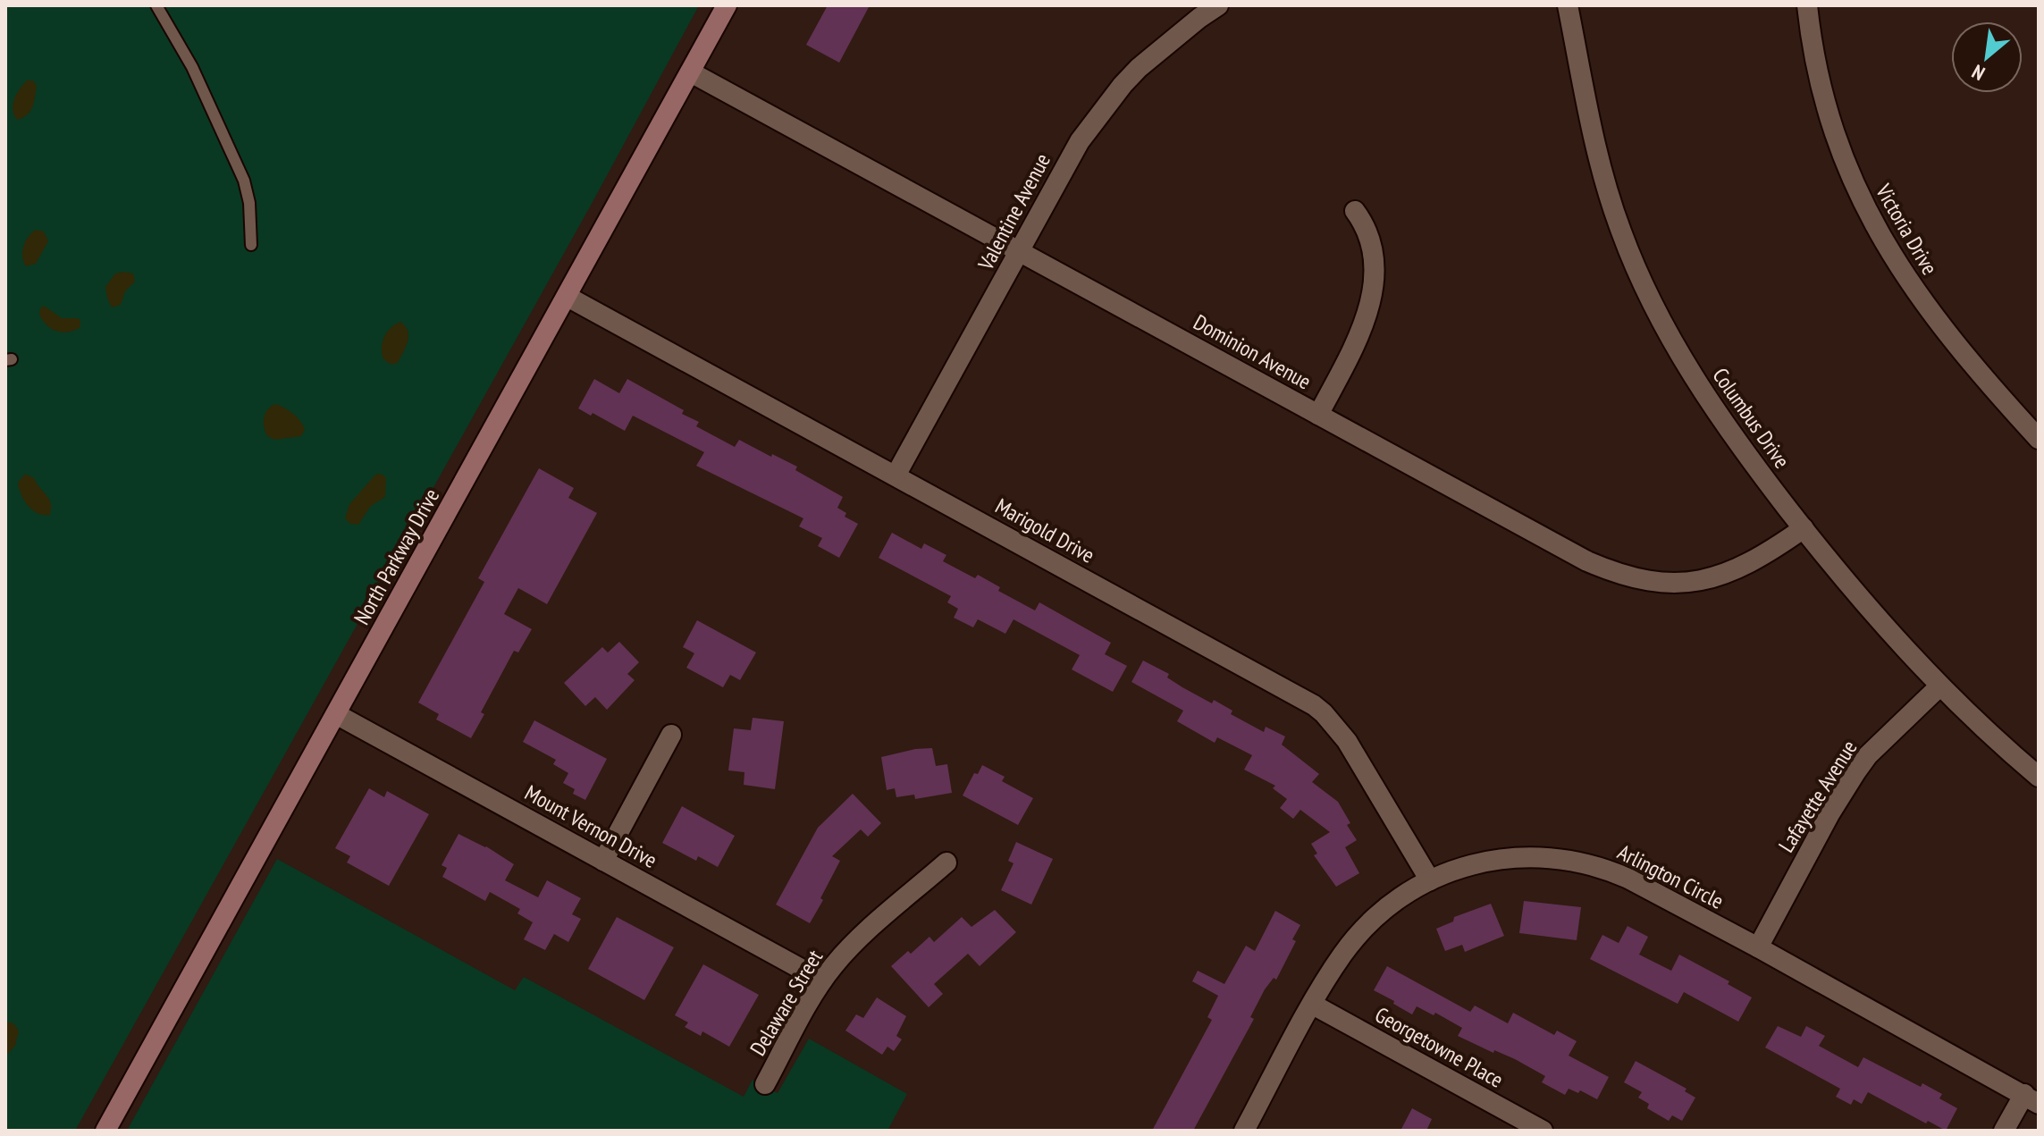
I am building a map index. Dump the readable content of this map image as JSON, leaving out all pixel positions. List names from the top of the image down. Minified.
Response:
{"streets":{"main road":["North Parkway Drive"],"street":["Valentine Avenue","Victoria Drive","Dominion Avenue","Columbus Drive","Marigold Drive","Lafayette Avenue","Mount Vernon Drive","Arlington Circle","Delaware Street","Georgetowne Place"]},"crossings":[["Valentine Avenue","Dominion Avenue"],["Valentine Avenue","Marigold Drive"],["Dominion Avenue","Columbus Drive"],["Dominion Avenue","North Parkway Drive"],["Columbus Drive","Lafayette Avenue"],["Marigold Drive","North Parkway Drive"],["Marigold Drive","Arlington Circle"],["North Parkway Drive","Mount Vernon Drive"],["Lafayette Avenue","Arlington Circle"],["Mount Vernon Drive","Delaware Street"],["Arlington Circle","Georgetowne Place"]],"north":"bottom left"}
